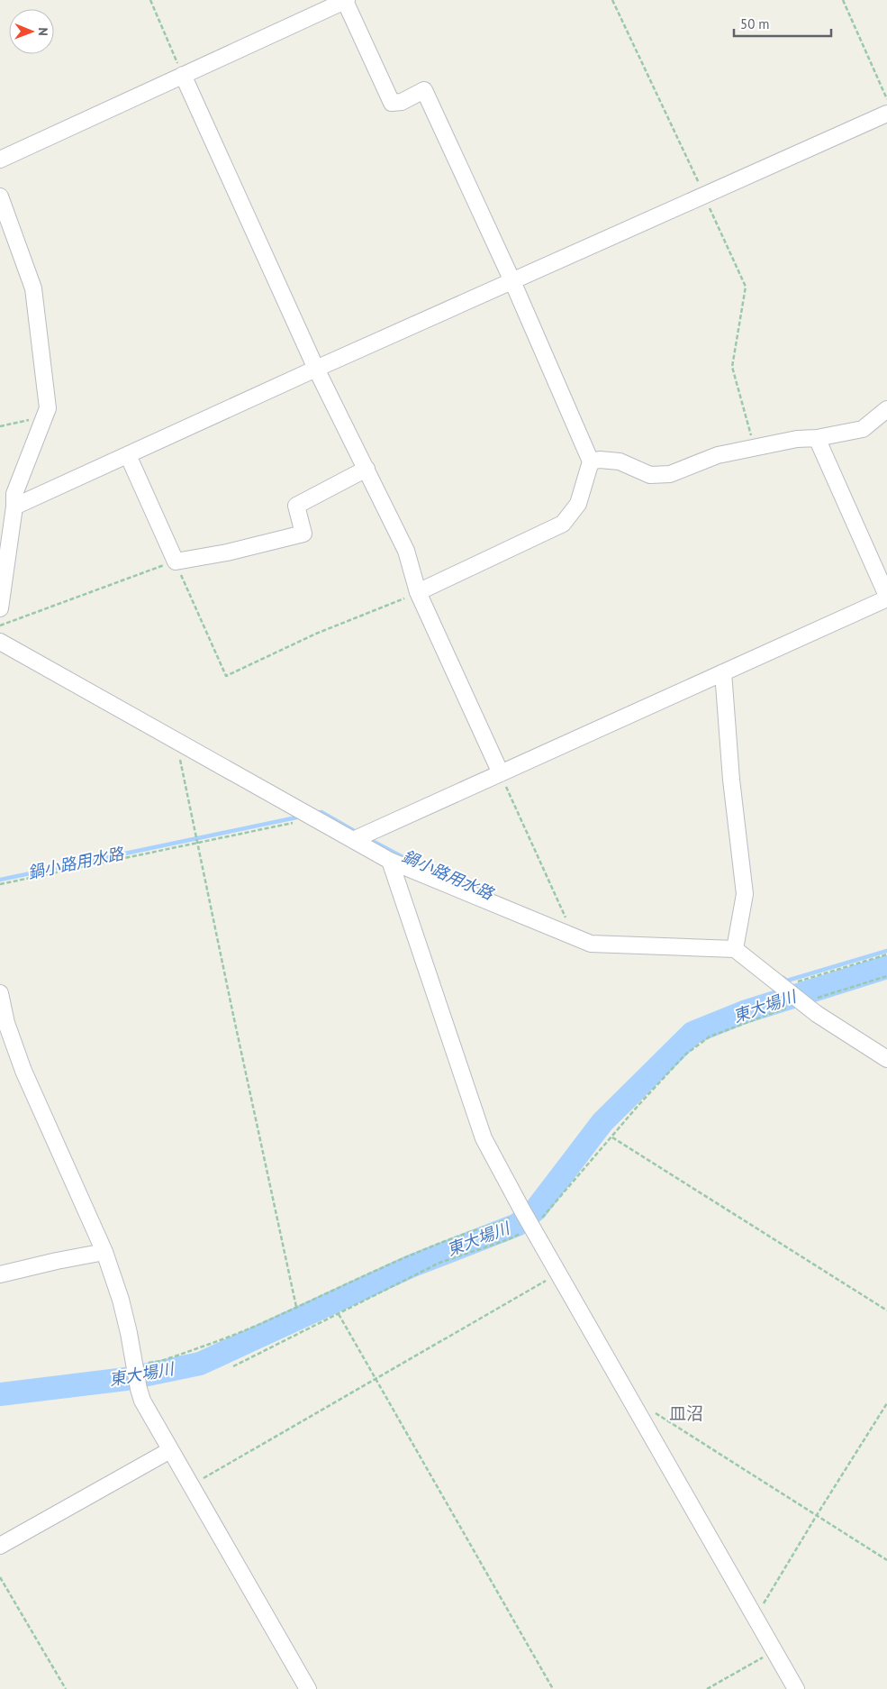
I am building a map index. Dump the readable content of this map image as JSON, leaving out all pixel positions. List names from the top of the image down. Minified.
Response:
{"districts":["皿沼"],"water":["鍋小路用水路","東大場川"],"scale_bar":"50 m","north":"right"}
